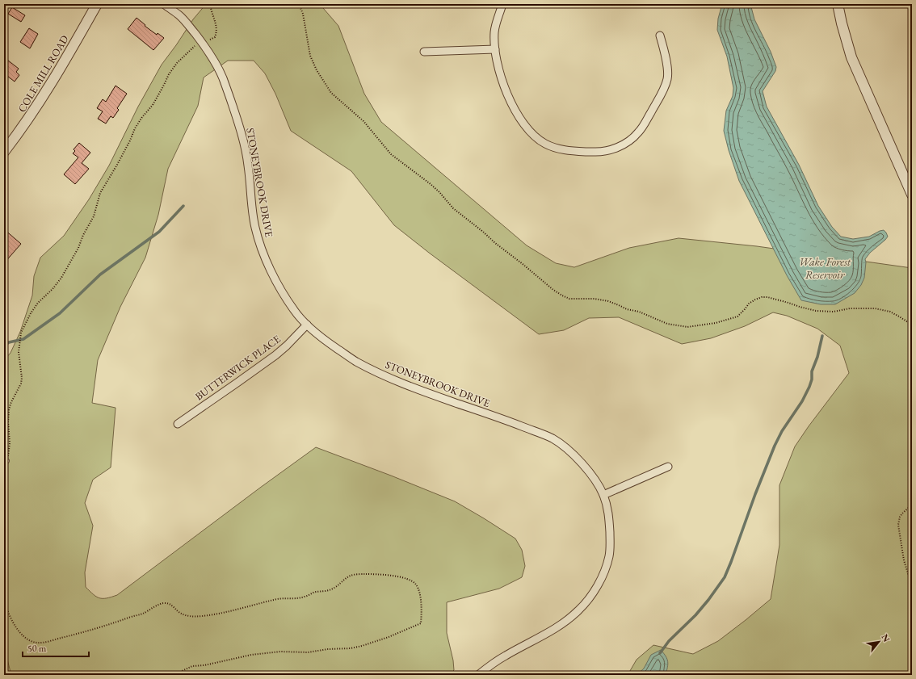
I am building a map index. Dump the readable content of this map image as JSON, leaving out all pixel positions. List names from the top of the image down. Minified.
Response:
{"streets":{"street":["COLE MILL ROAD","STONEYBROOK DRIVE","BUTTERWICK PLACE"]},"crossings":[["STONEYBROOK DRIVE","BUTTERWICK PLACE"]],"water":["Wake Forest Reservoir"],"scale_bar":"50 m","north":"top right"}
